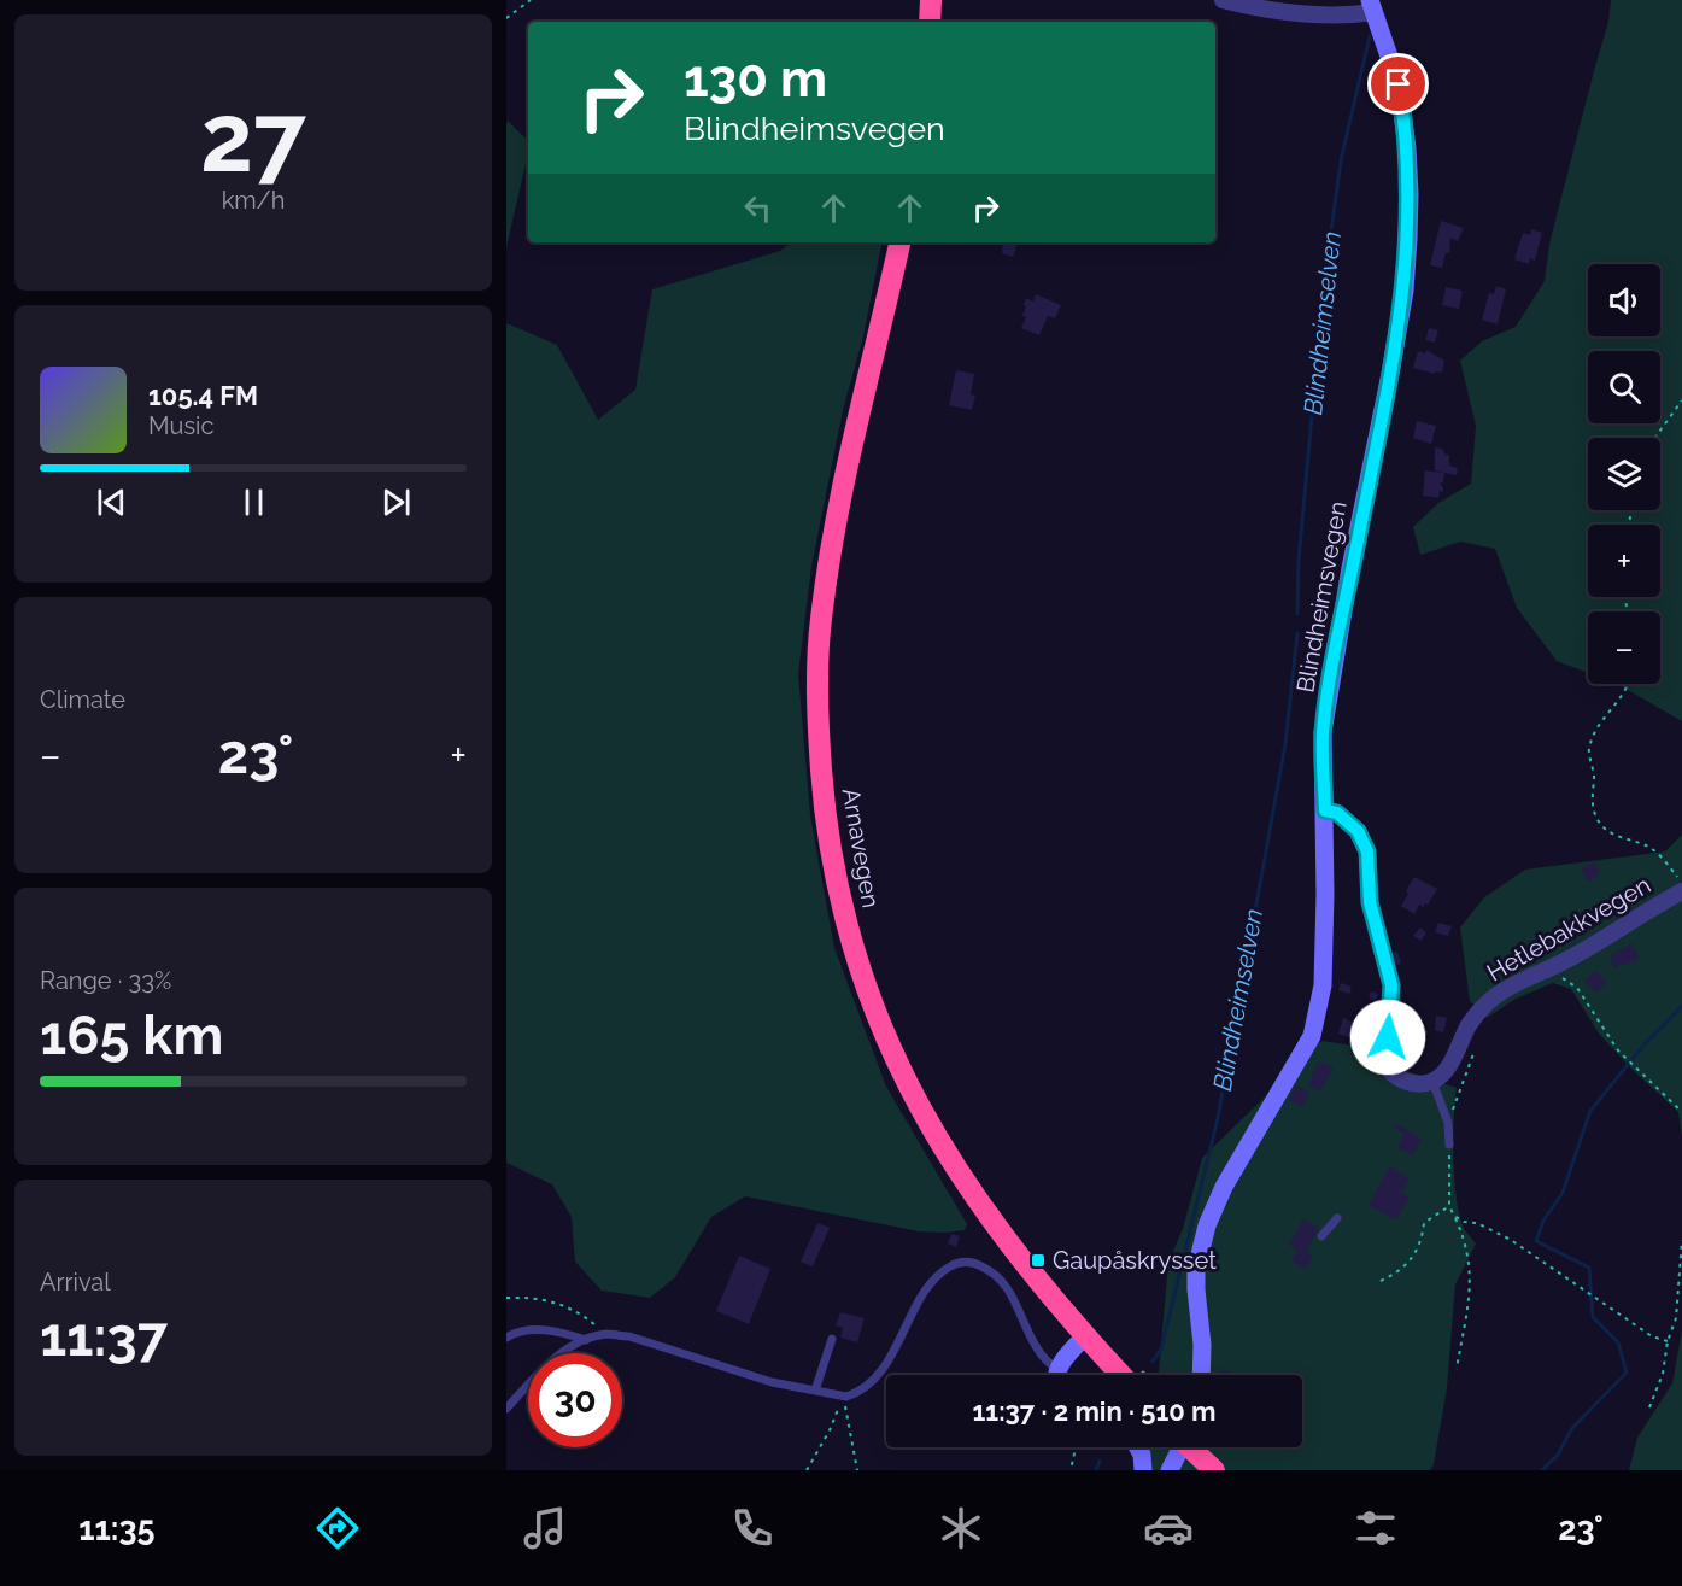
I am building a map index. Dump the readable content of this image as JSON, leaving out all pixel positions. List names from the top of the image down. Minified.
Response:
{"streets":{"highway":["Arnavegen"],"street":["Blindheimsvegen","Hetlebakkvegen"]},"water":["Blindheimselven"],"places":{"transit":["Gaupåskrysset"]},"page":{"tile":[["27","km/h"],"Climate",["Range · 33%","165 km"],["Arrival","11:37"]],"turn":["130 m","Blindheimsvegen"],"map_buttons":["+","−"],"song":["105.4 FM","Music"],"heat":["−","23°","+"],"limit":"30","trip":"11:37 · 2 min · 510 m","tabs":["11:35","23°"]}}
